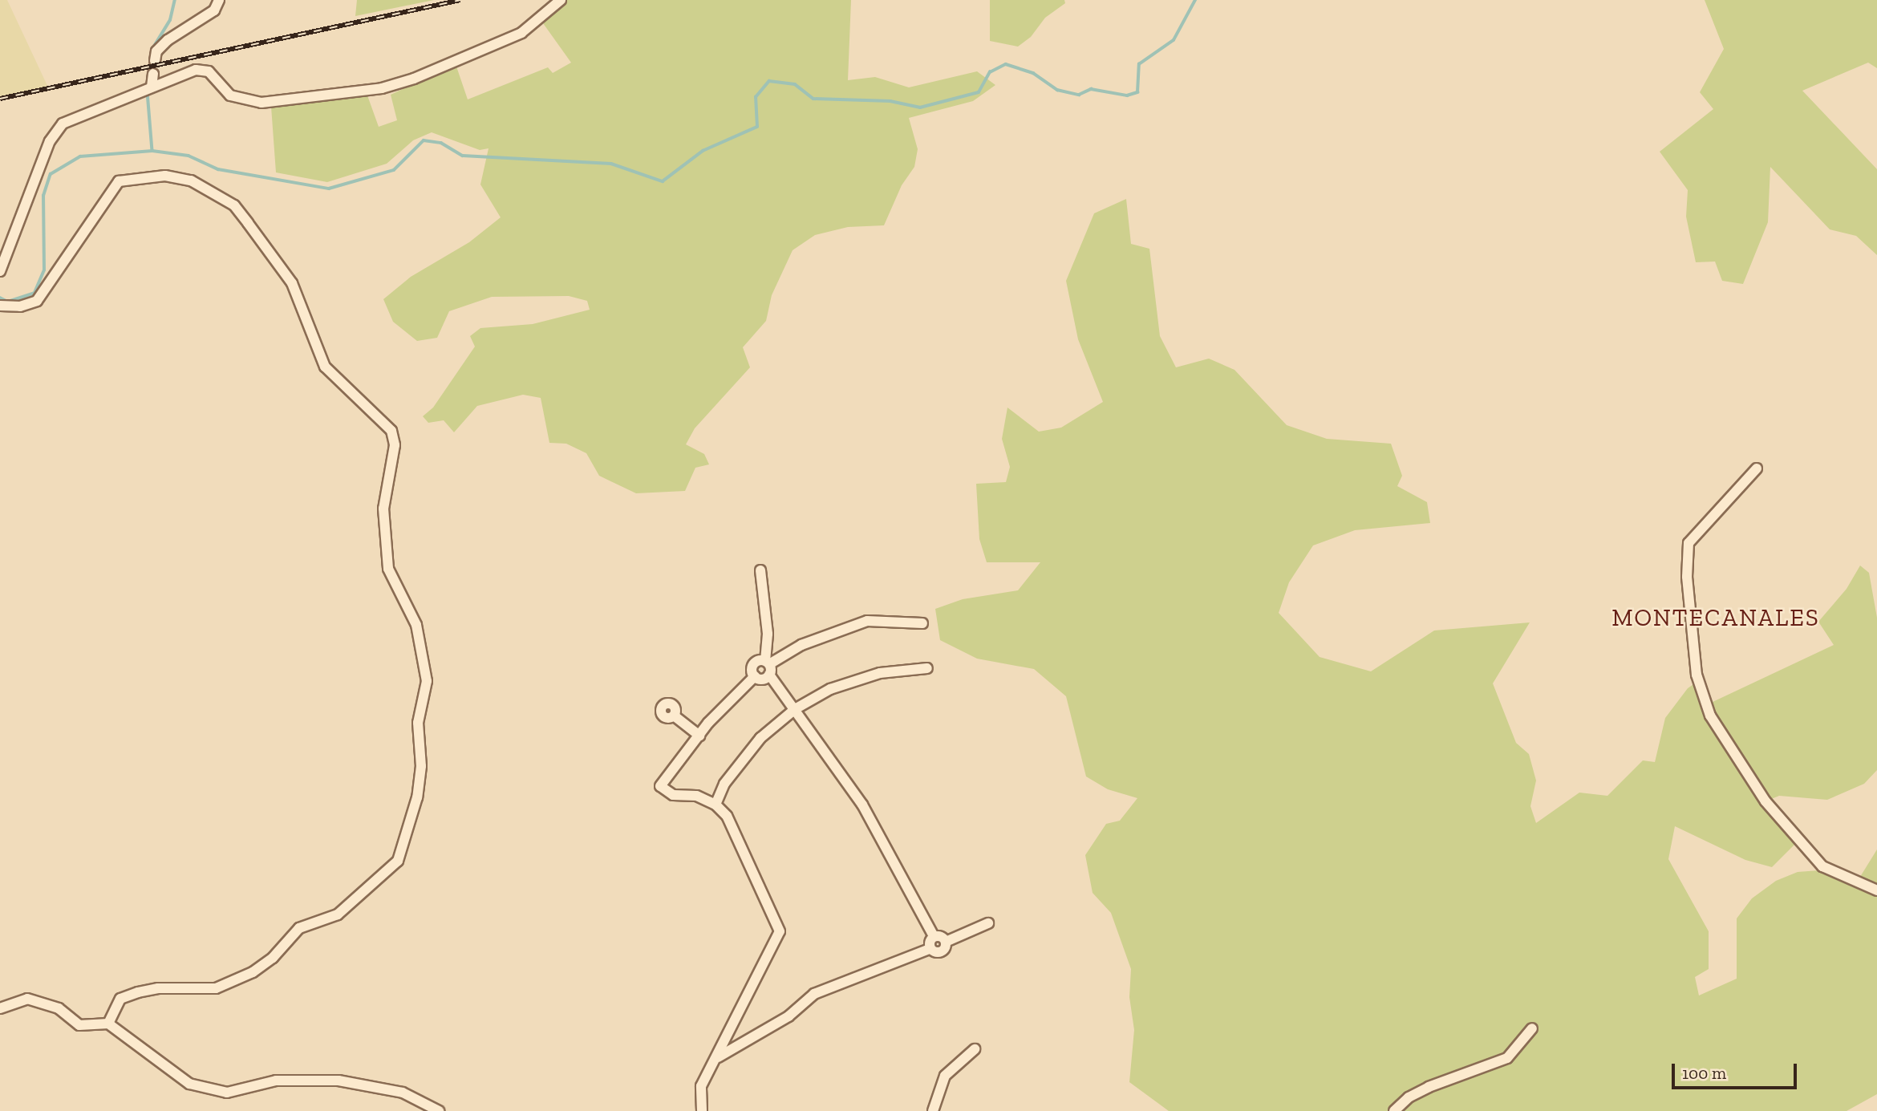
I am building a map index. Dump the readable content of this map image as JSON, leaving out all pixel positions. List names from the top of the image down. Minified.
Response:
{"districts":["MONTECANALES"],"scale_bar":"100 m"}
